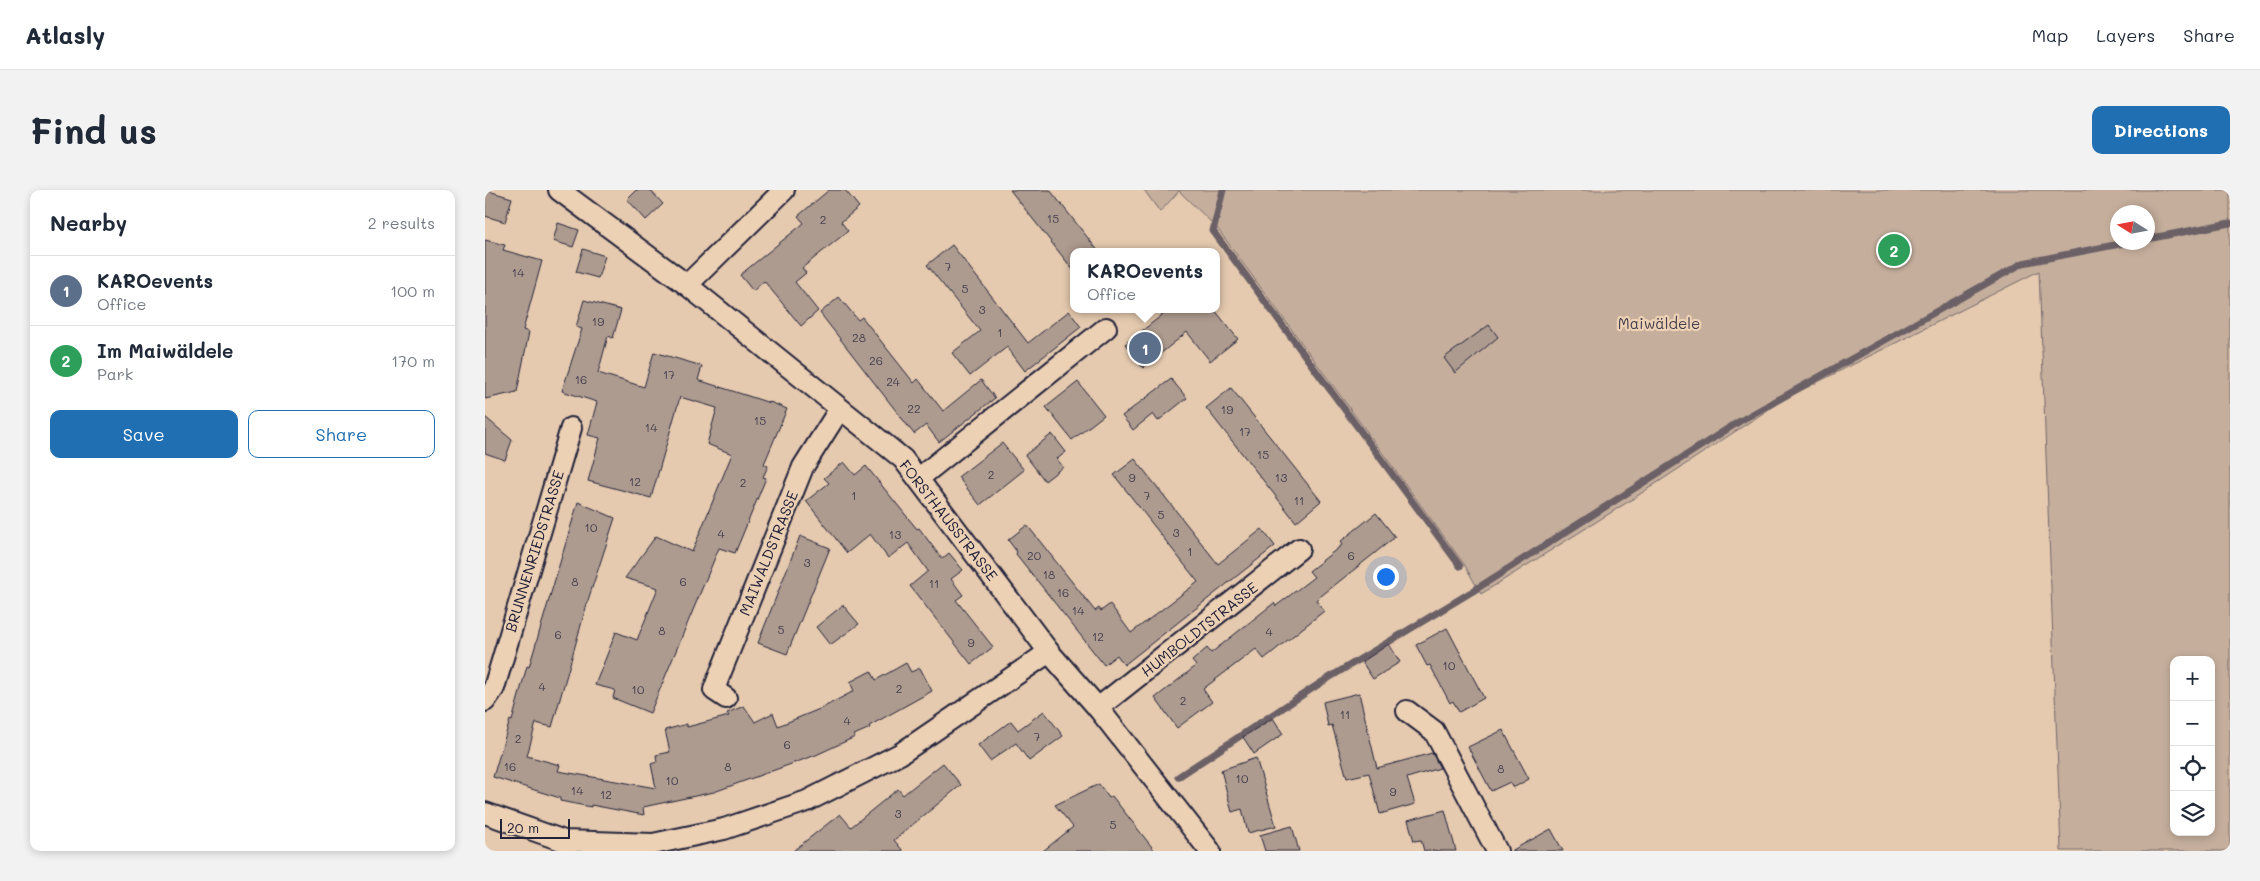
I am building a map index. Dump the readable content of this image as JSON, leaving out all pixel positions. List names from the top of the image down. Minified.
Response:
{"streets":{"street":["FORSTHAUSSTRASSE","BRUNNENRIEDSTRASSE","MAIWALDSTRASSE","HUMBOLDTSTRASSE"]},"crossings":[["FORSTHAUSSTRASSE","MAIWALDSTRASSE"],["FORSTHAUSSTRASSE","HUMBOLDTSTRASSE"]],"parks":["Maiwäldele"],"house_numbers":["15","2","7","14","5","3","19","1","28","26","17","16","24","22","19","15","14","17","15","2","9","13","12","2","1","7","11","5","10","3","4","13","1","20","6","3","18","8","6","11","16","14","5","8","4","6","12","9","10","4","2","10","2","11","4","7","2","6","16","8","8","10","10","14","9","12","3","5"],"scale_bar":"20 m","north":"left","page":{"header":"Atlasly","nav":["Map","Layers","Share"],"buttons":["Directions",["Save","Share"]],"title":"Find us","heading":["Nearby","2 results"],"pins":["2","1"],"popup":["KAROevents","Office"],"list":[{"mark":"1","name":"KAROevents","note":"Office","value":"100 m"},{"mark":"2","name":"Im Maiwäldele","note":"Park","value":"170 m"}],"map_buttons":["+","−"],"scale":"20 m"}}
